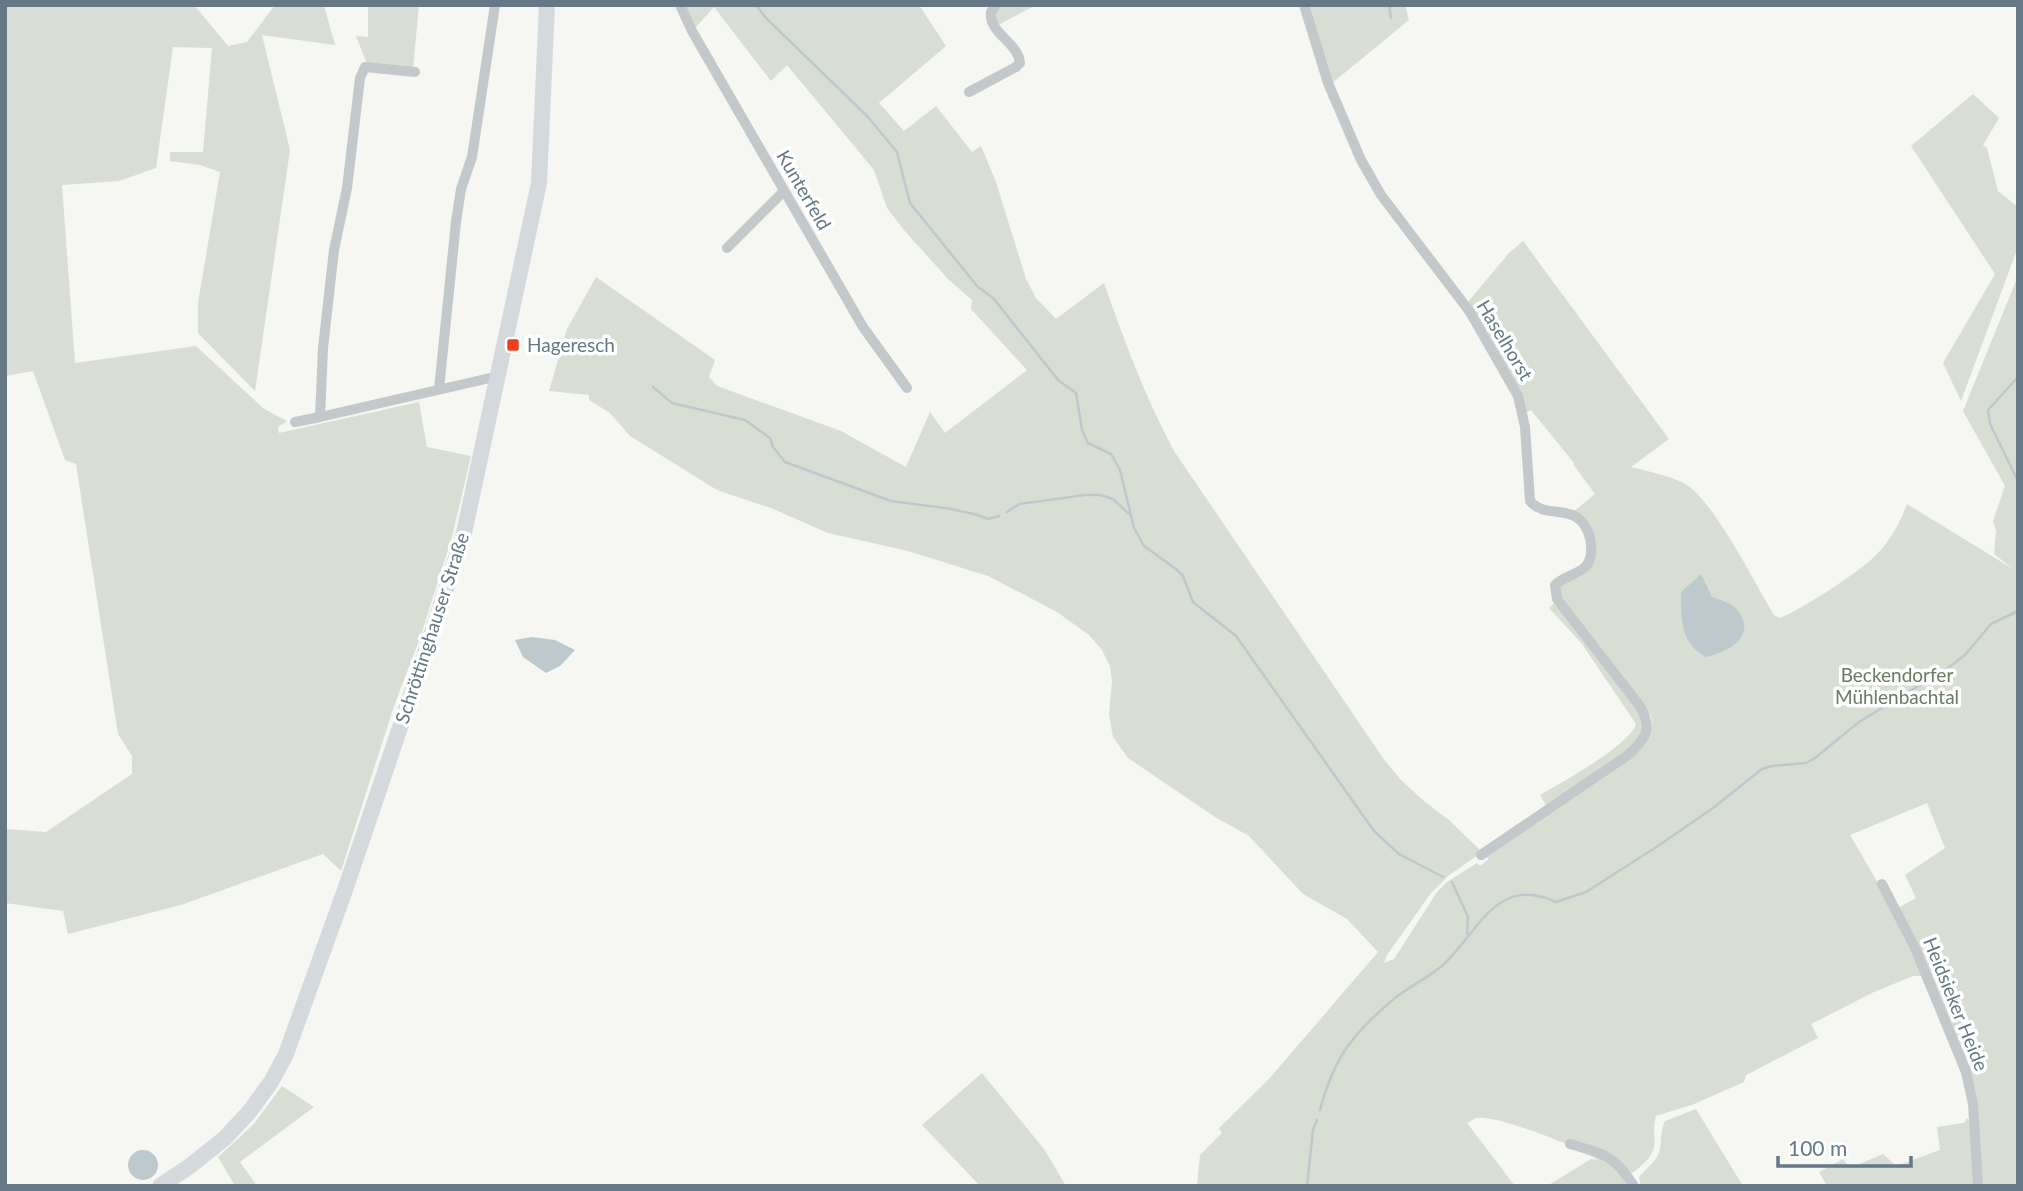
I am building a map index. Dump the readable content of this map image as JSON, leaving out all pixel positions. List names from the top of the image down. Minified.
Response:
{"streets":{"main road":["Schröttinghauser Straße"],"street":["Kunterfeld","Haselhorst","Heidsieker Heide"]},"parks":["Beckendorfer Mühlenbachtal"],"places":{"transit":["Hageresch"]},"scale_bar":"100 m"}
